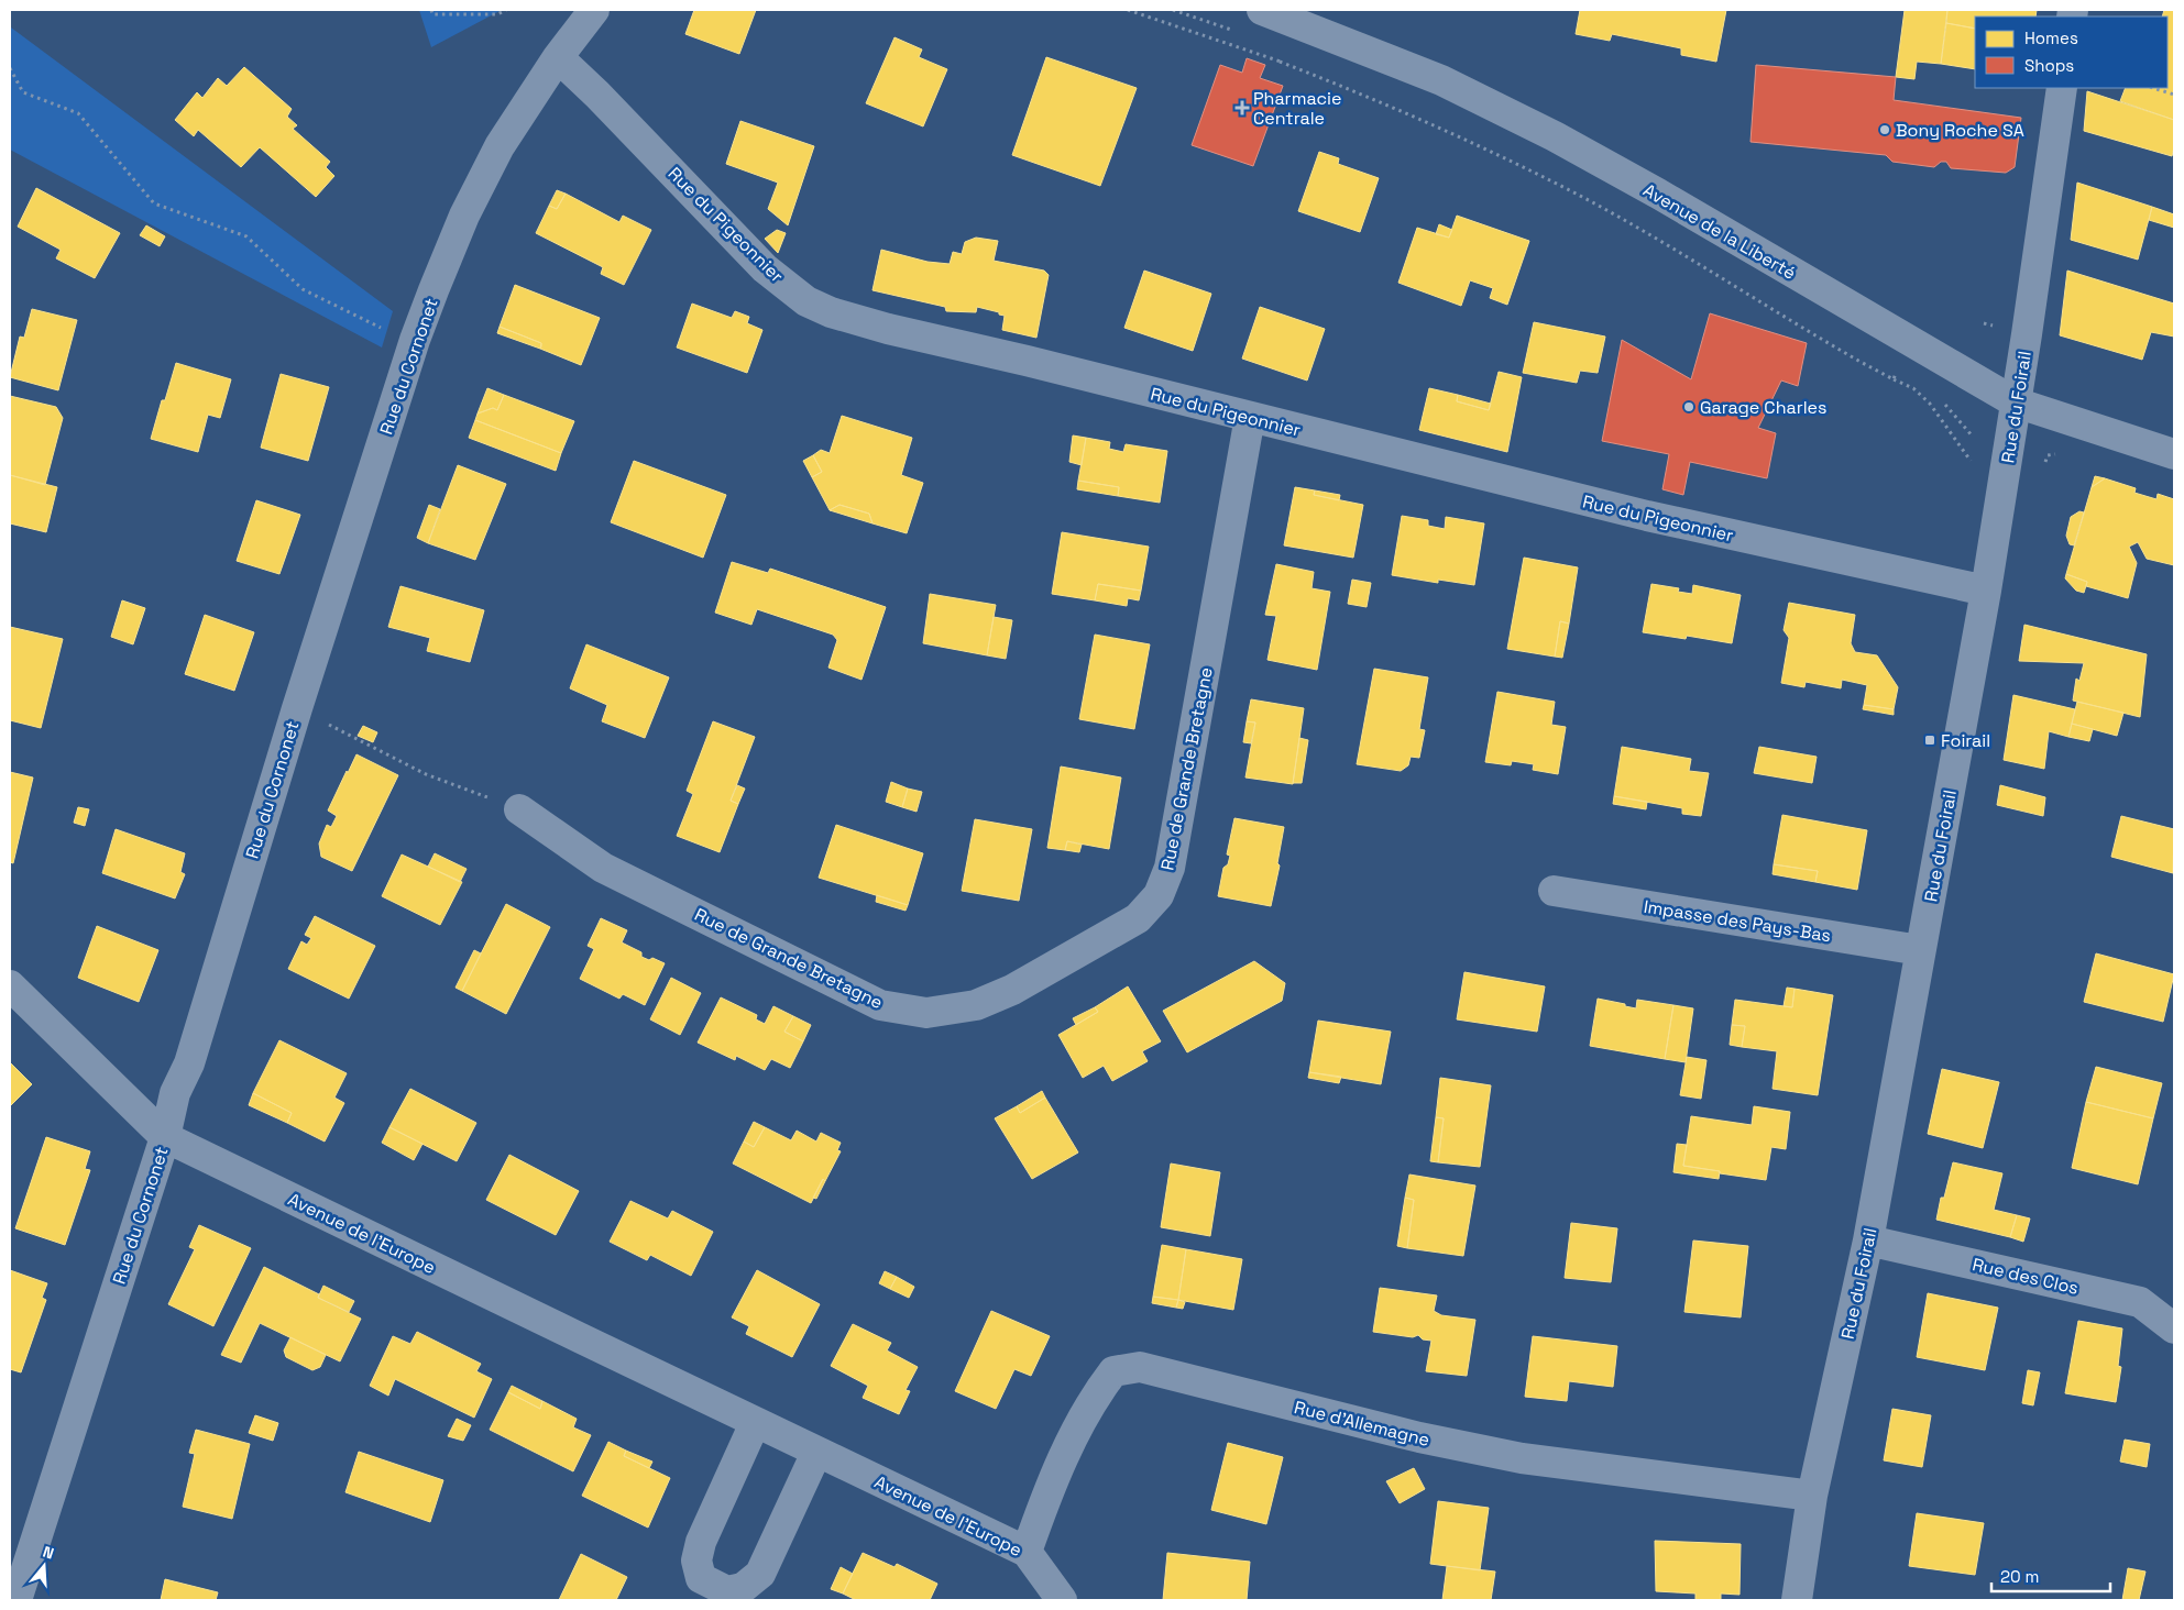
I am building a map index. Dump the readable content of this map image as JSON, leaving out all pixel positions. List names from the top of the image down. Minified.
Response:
{"streets":{"street":["Rue du Pigeonnier","Avenue de la Liberté","Rue du Cornonet","Rue du Foirail","Rue de Grande Bretagne","Impasse des Pays-Bas","Avenue de l'Europe","Rue des Clos","Rue d'Allemagne"]},"crossings":[["Rue du Pigeonnier","Rue du Cornonet"],["Rue du Pigeonnier","Rue du Foirail"],["Rue du Pigeonnier","Rue de Grande Bretagne"],["Avenue de la Liberté","Rue du Foirail"],["Rue du Cornonet","Avenue de l'Europe"],["Rue du Foirail","Impasse des Pays-Bas"],["Rue du Foirail","Rue des Clos"],["Rue du Foirail","Rue d'Allemagne"],["Avenue de l'Europe","Rue d'Allemagne"]],"places":{"health":["Pharmacie Centrale"],"other":["Bony Roche SA","Garage Charles"],"transit":["Foirail"]},"legend":["Homes","Shops"],"scale_bar":"20 m","north":"top"}
